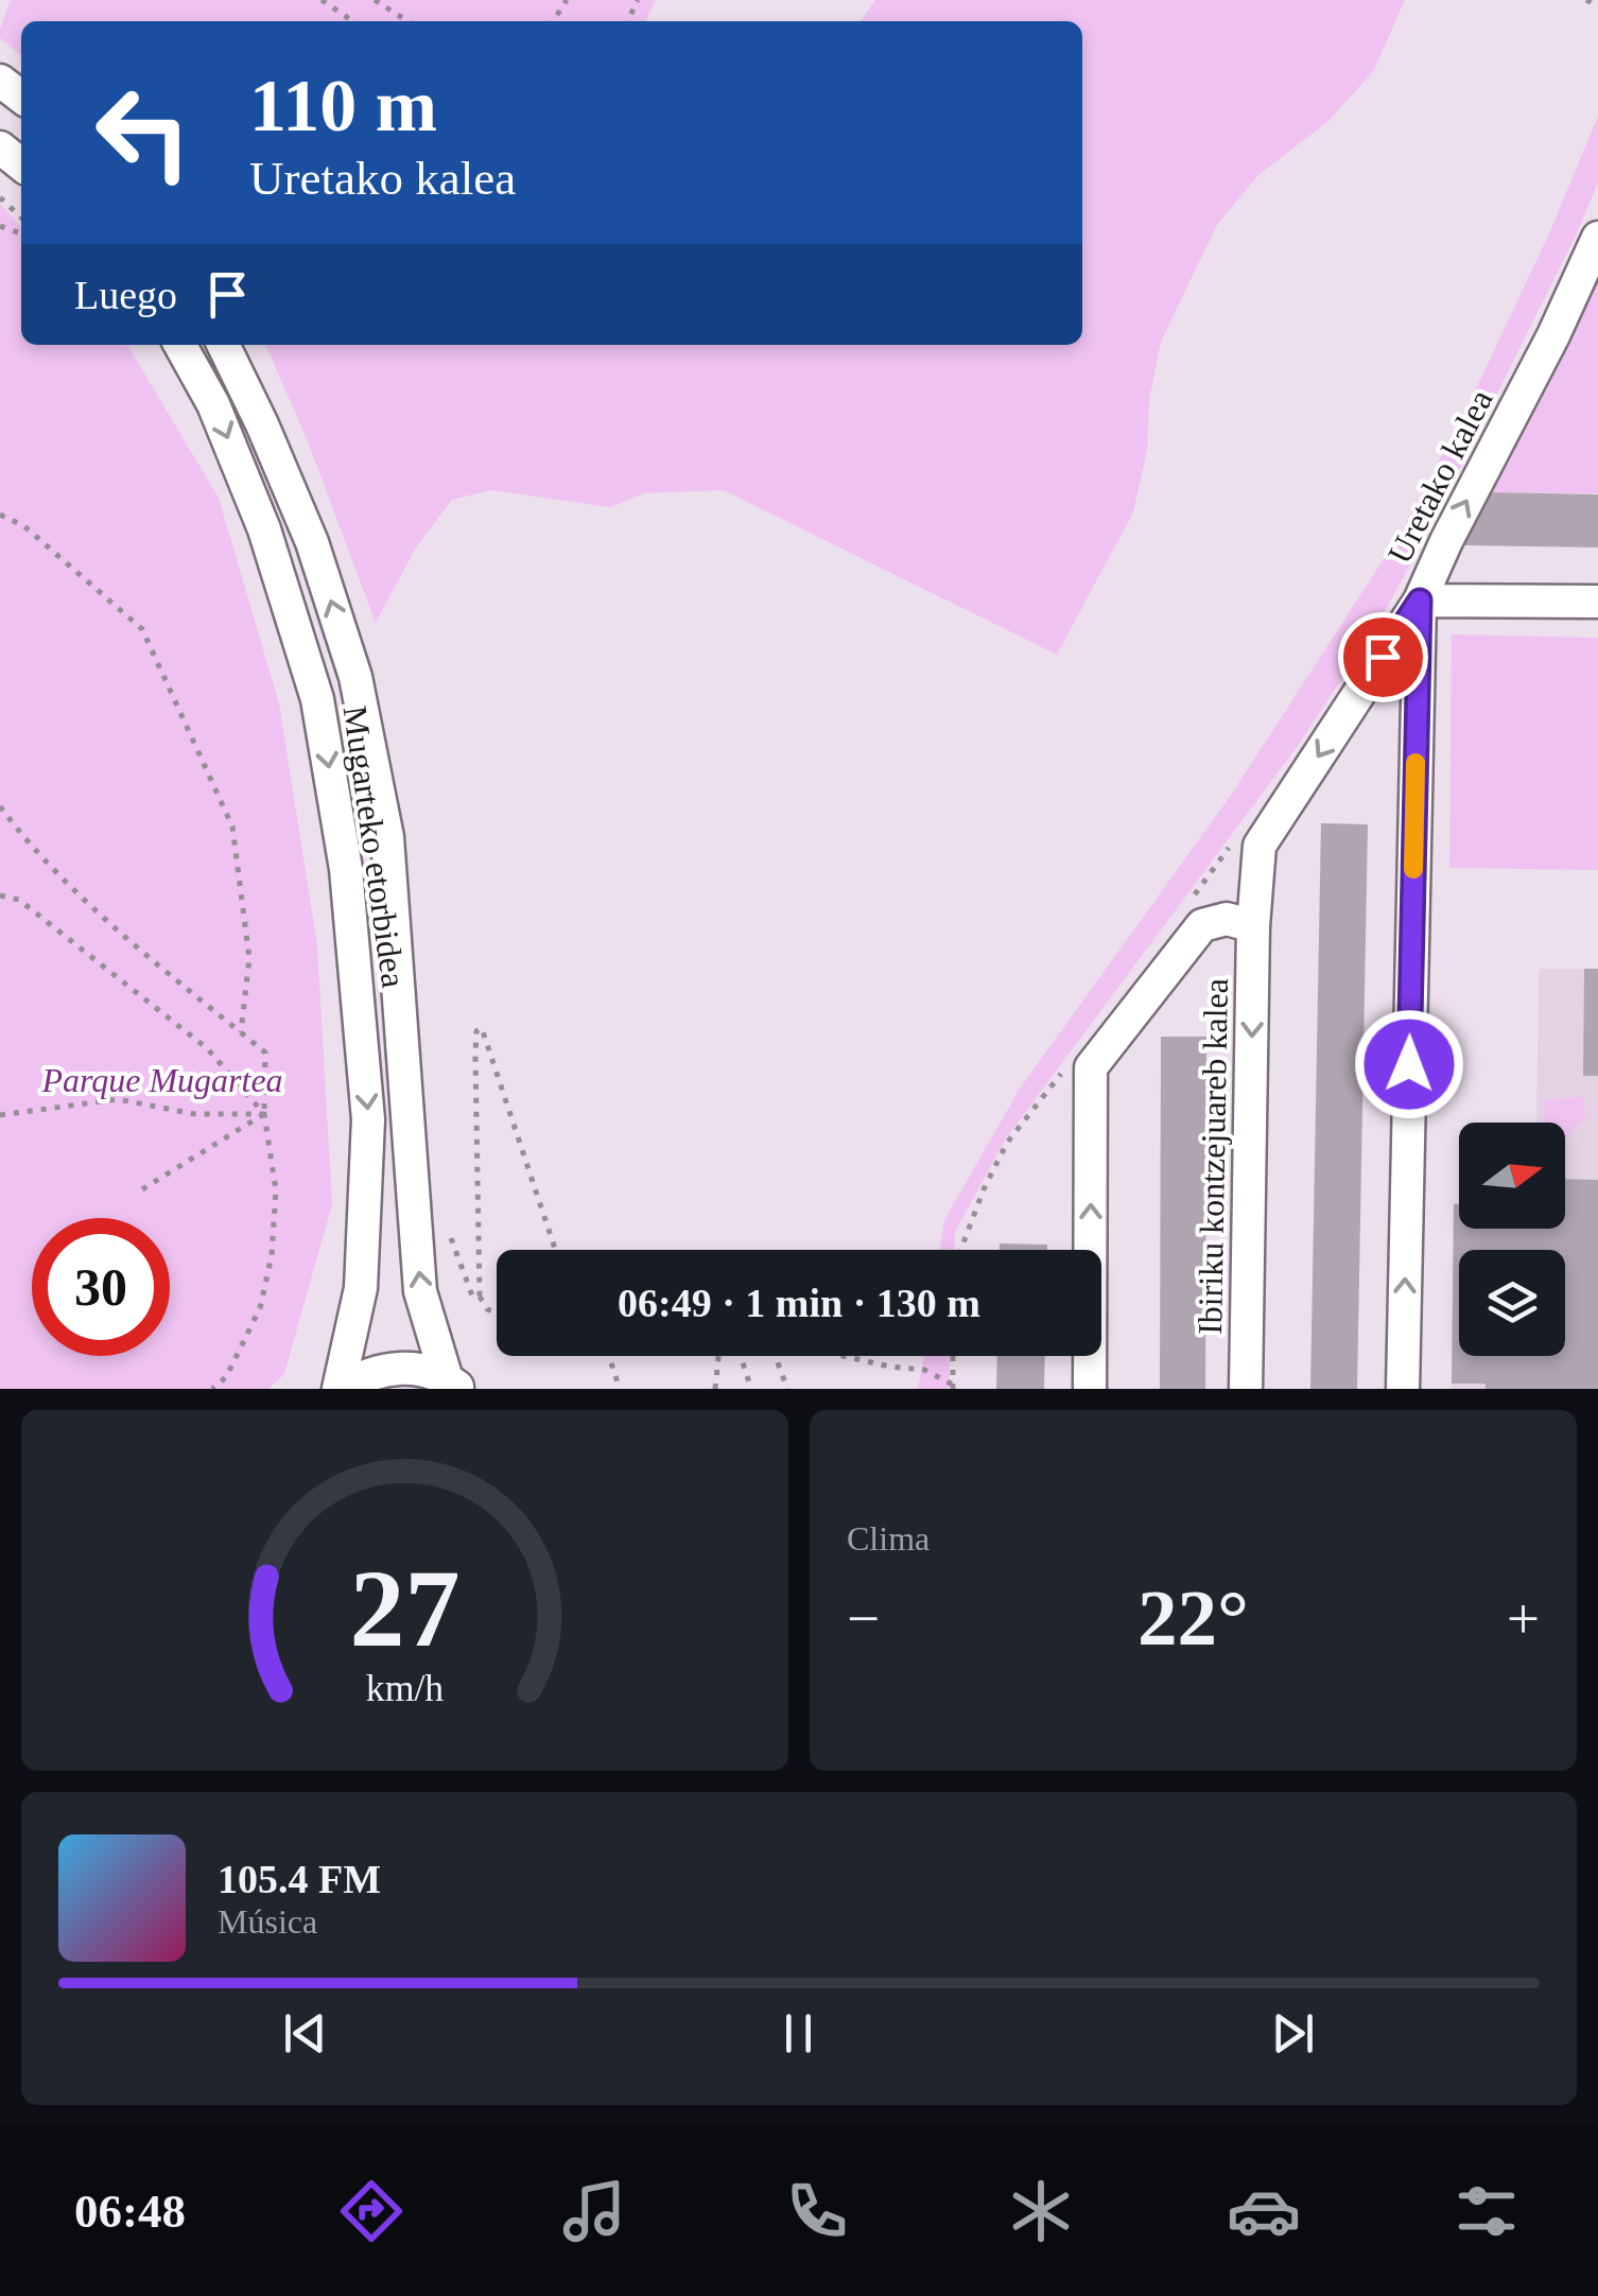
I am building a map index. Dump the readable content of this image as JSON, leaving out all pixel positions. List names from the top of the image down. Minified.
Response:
{"streets":{"street":["Uretako kalea","Mugarteko etorbidea","Ibiriku kontzejuareb kalea"]},"crossings":[["Uretako kalea","Ibiriku kontzejuareb kalea"]],"parks":["Parque Mugartea"],"north":"right","page":{"turn":["110 m","Uretako kalea"],"then":"Luego","limit":"30","trip":"06:49 · 1 min · 130 m","tile":"Clima","heat":["−","22°","+"],"song":["105.4 FM","Música"],"tabs":"06:48","gauge":["27","km/h"]}}
